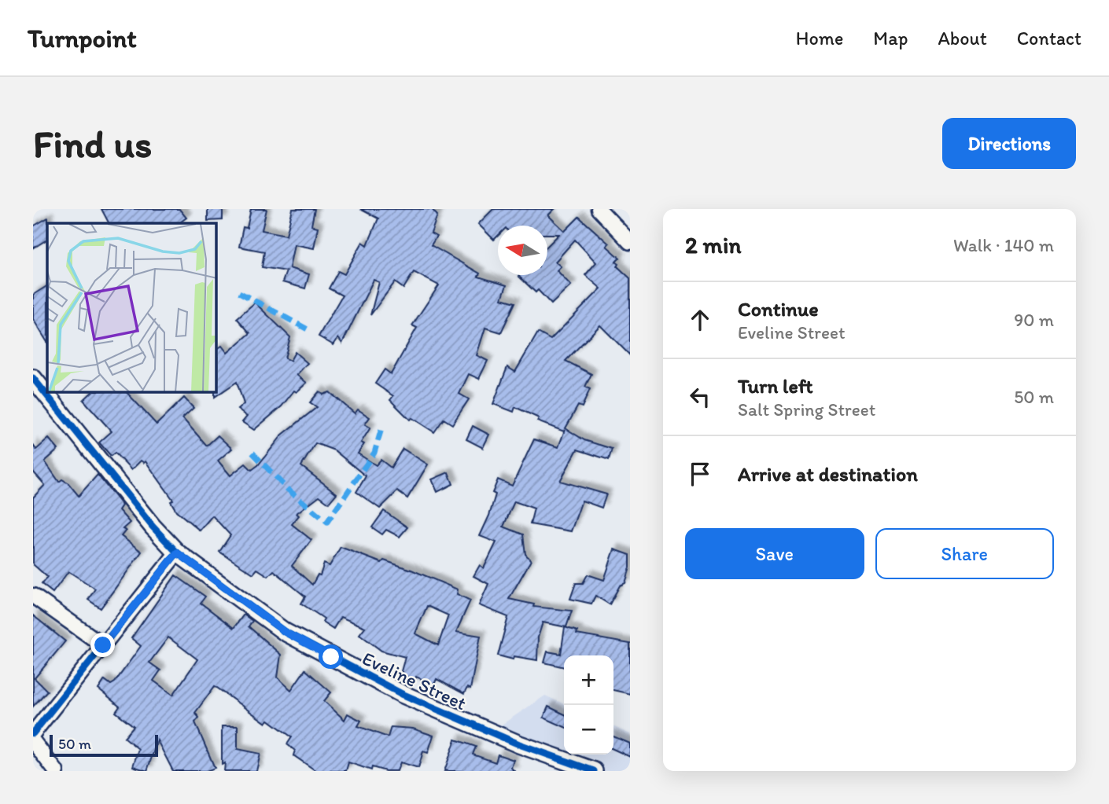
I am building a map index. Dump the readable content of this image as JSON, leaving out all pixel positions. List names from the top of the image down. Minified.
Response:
{"streets":{"street":["Eveline Street"]},"scale_bar":"50 m","north":"left","page":{"header":"Turnpoint","nav":["Home","Map","About","Contact"],"buttons":["Directions",["Save","Share"]],"title":"Find us","heading":["2 min","Walk · 140 m"],"list":[["Continue","Eveline Street","90 m"],["Turn left","Salt Spring Street","50 m"],"Arrive at destination"],"map_buttons":["+","−"],"scale":"50 m"}}
